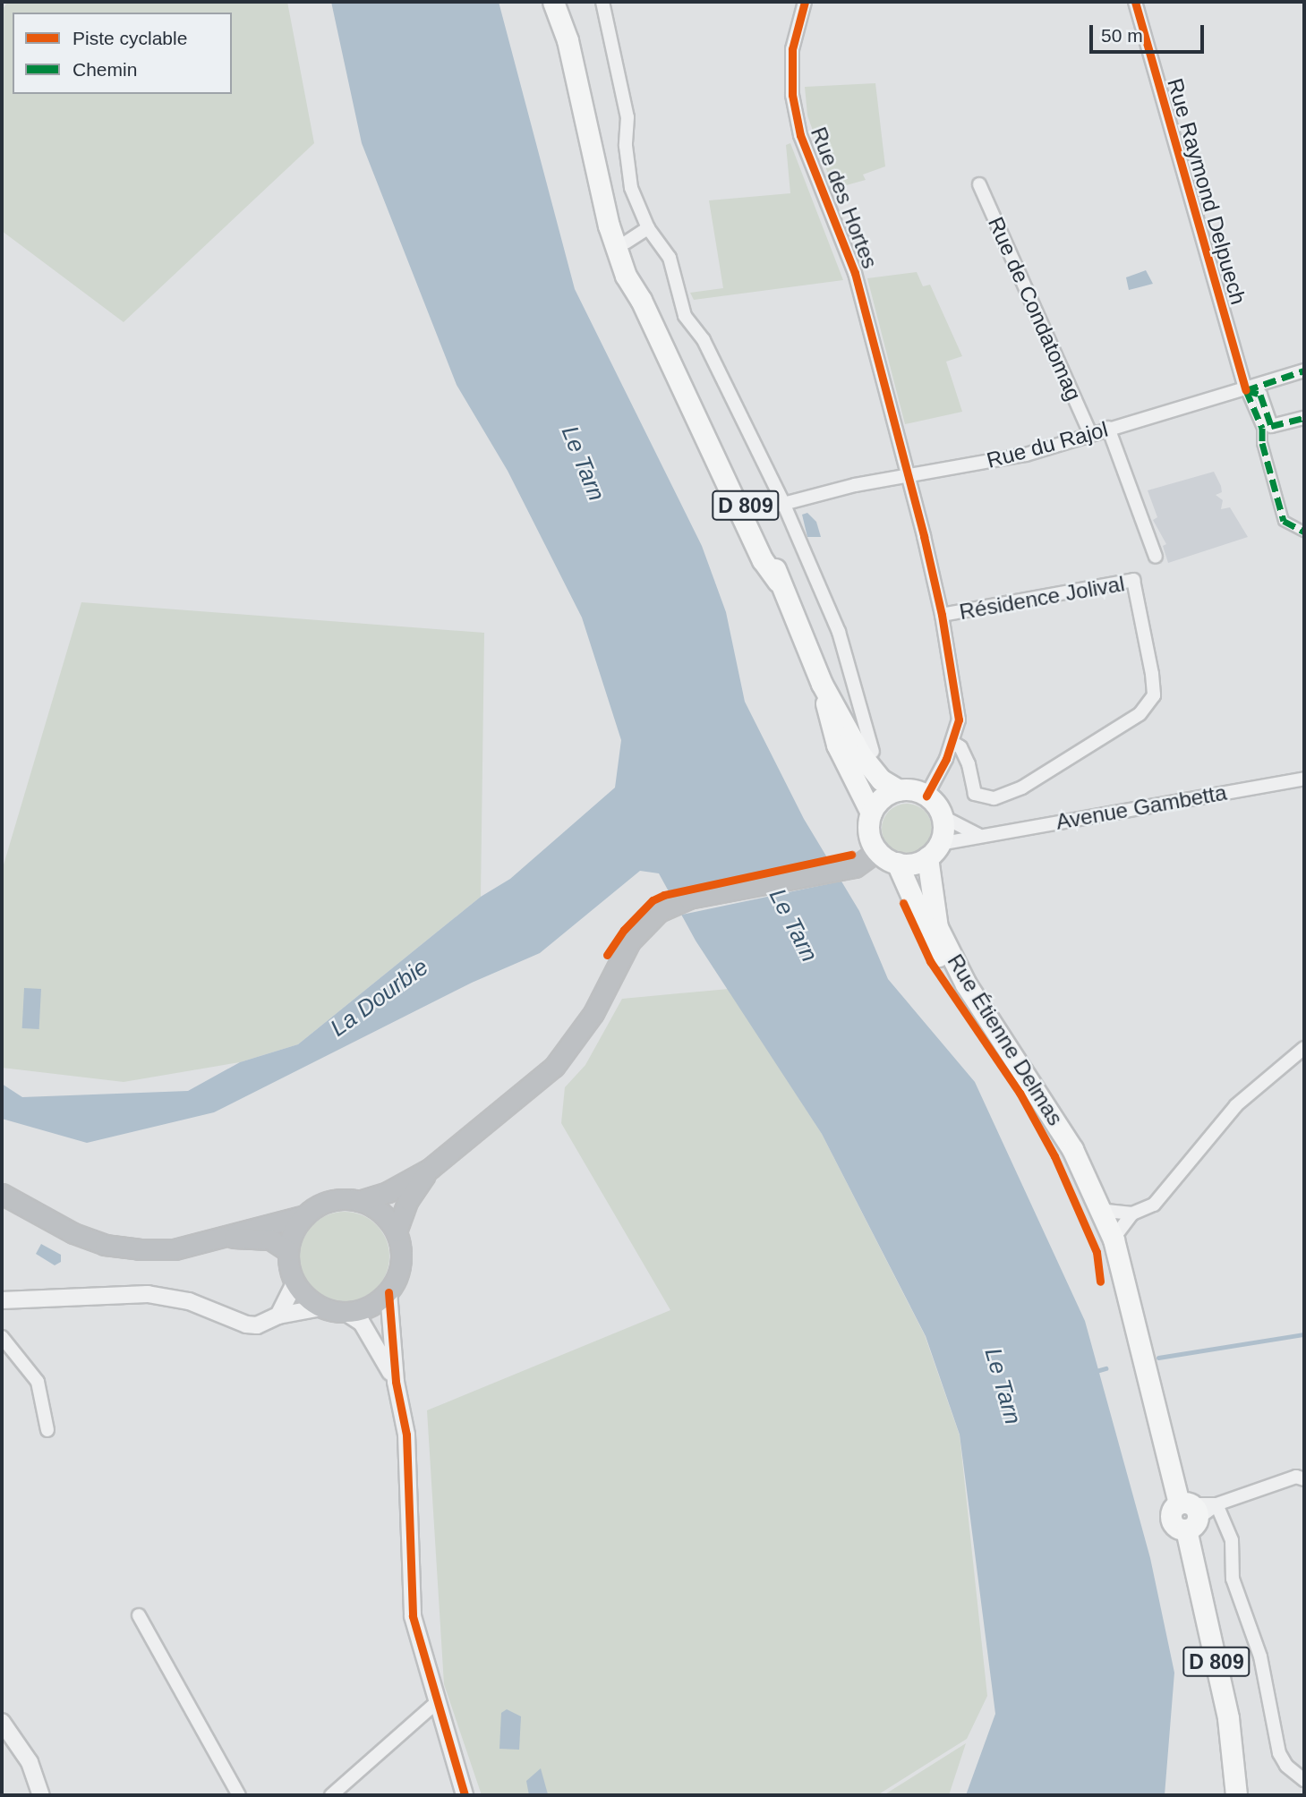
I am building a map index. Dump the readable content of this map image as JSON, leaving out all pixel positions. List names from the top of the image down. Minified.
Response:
{"streets":{"main road":["D 809","Rue Étienne Delmas"],"street":["Rue Raymond Delpuech","Rue des Hortes","Rue de Condatomag","Rue du Rajol","Résidence Jolival","Avenue Gambetta"]},"crossings":[["Rue Raymond Delpuech","Rue du Rajol"],["Rue des Hortes","Rue du Rajol"],["Rue des Hortes","D 809"],["Rue des Hortes","Résidence Jolival"],["Rue des Hortes","Avenue Gambetta"],["Rue des Hortes","Rue Étienne Delmas"],["Rue de Condatomag","Rue du Rajol"],["Rue du Rajol","D 809"],["D 809","Avenue Gambetta"],["D 809","Rue Étienne Delmas"],["Avenue Gambetta","Rue Étienne Delmas"]],"water":["Le Tarn","La Dourbie"],"legend":["Piste cyclable","Chemin"],"scale_bar":"50 m"}
